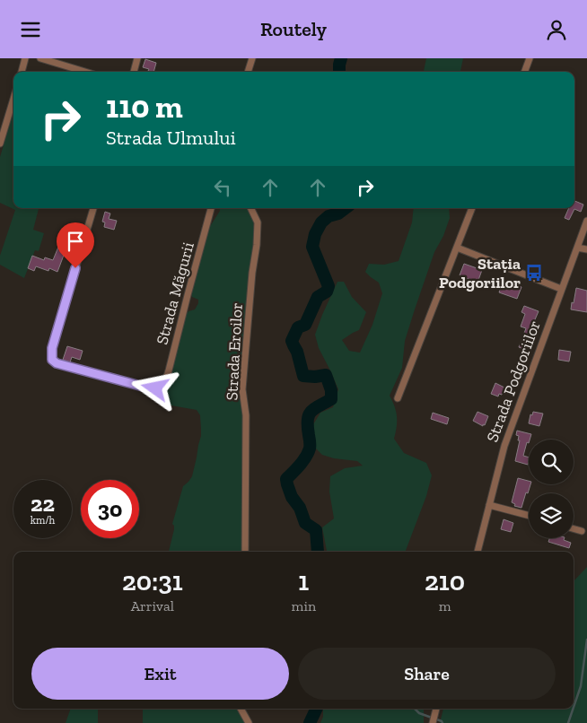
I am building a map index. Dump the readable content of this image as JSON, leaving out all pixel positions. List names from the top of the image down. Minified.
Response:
{"streets":{"street":["Strada Măgurii","Strada Eroilor","Strada Podgoriilor"]},"places":{"bus stop":["Stația Podgoriilor"]},"page":{"header":"Routely","turn":["110 m","Strada Ulmului"],"speed":"22 km/h","limit":"30","eta":["20:31","Arrival","1","min","210","m"],"buttons":["Exit","Share"]}}
